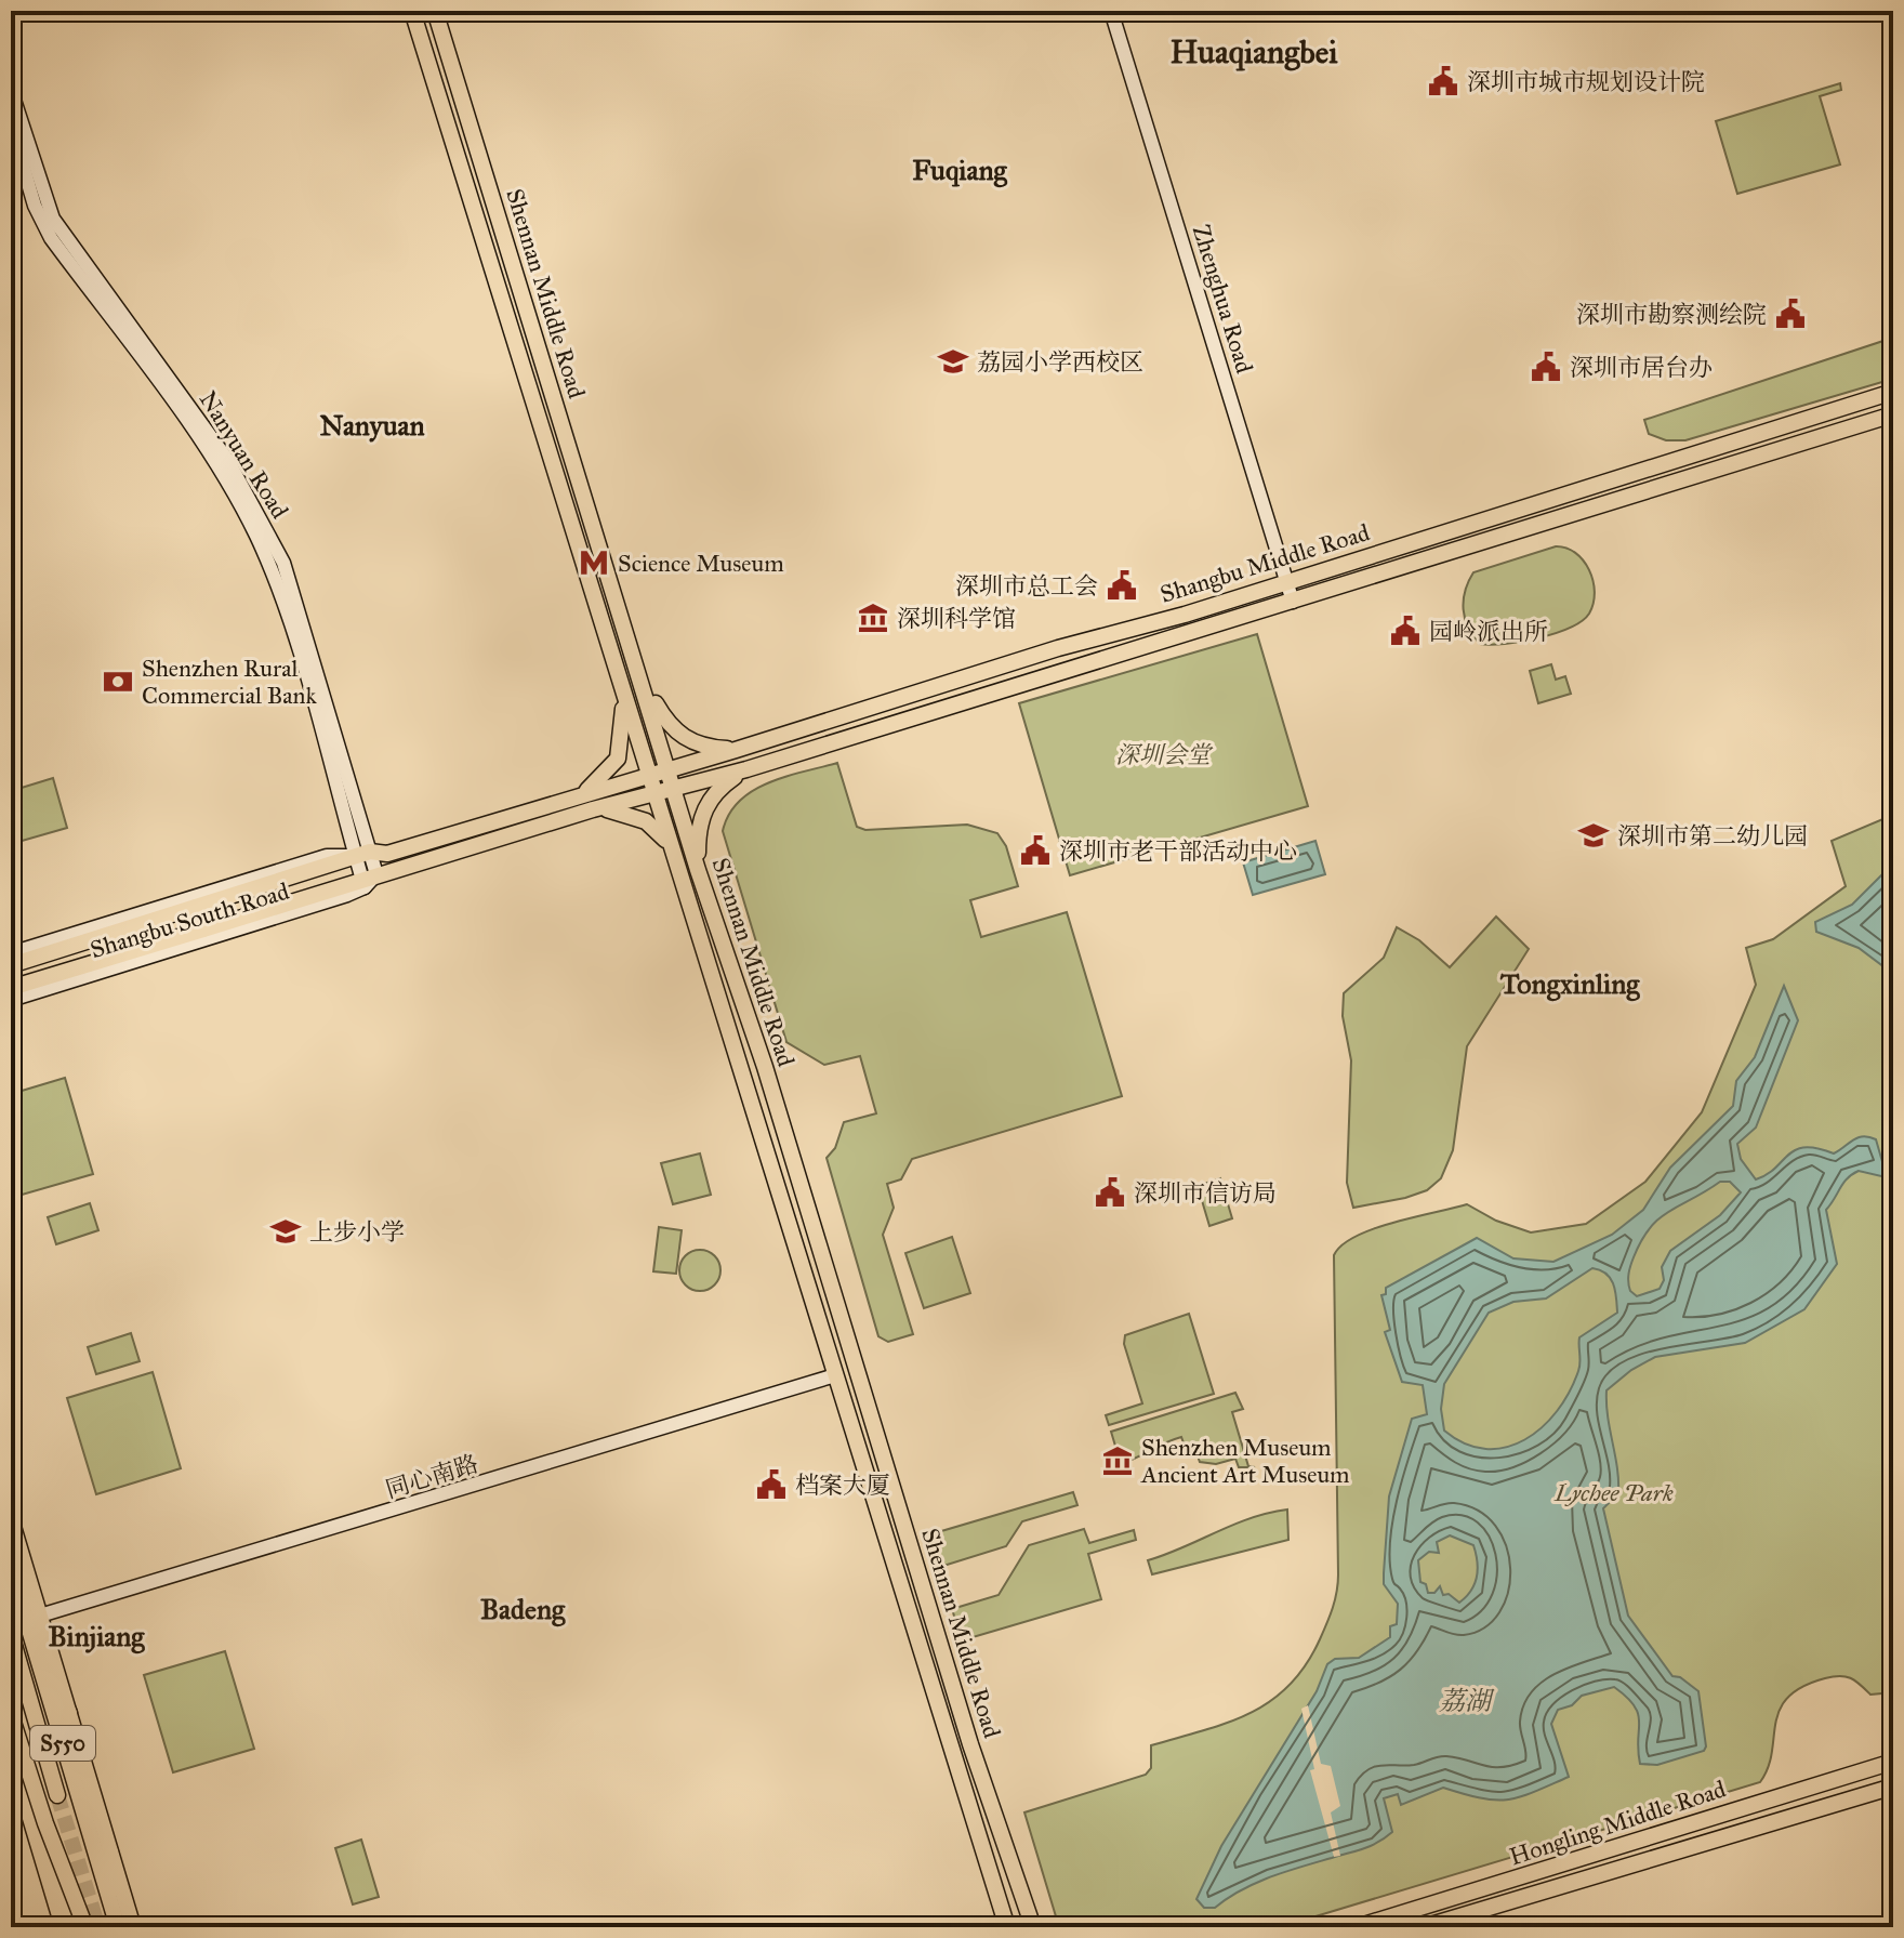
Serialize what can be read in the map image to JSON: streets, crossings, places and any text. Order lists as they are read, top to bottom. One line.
{"streets":{"main road":["Shennan Middle Road","Zhenghua Road","Nanyuan Road","Shangbu Middle Road","Shangbu South Road","同心南路","S550","Hongling Middle Road"]},"crossings":[["Shennan Middle Road","Shangbu Middle Road"],["Shennan Middle Road","Shangbu South Road"],["Shennan Middle Road","同心南路"],["Zhenghua Road","Shangbu Middle Road"],["Nanyuan Road","Shangbu South Road"],["Shangbu Middle Road","Shangbu South Road"]],"districts":["Huaqiangbei","Fuqiang","Nanyuan","Tongxinling","Badeng","Binjiang"],"water":["荔湖"],"parks":["深圳会堂","Lychee Park"],"places":{"public building":["深圳市城市规划设计院","深圳市勘察测绘院","深圳市居台办","深圳市总工会","园岭派出所","深圳市老干部活动中心","深圳市信访局","档案大厦"],"school or university":["荔园小学西校区","深圳市第二幼儿园","上步小学"],"metro station":["Science Museum"],"museum":["深圳科学馆","Shenzhen Museum Ancient Art Museum"],"bank":["Shenzhen Rural Commercial Bank"]}}
